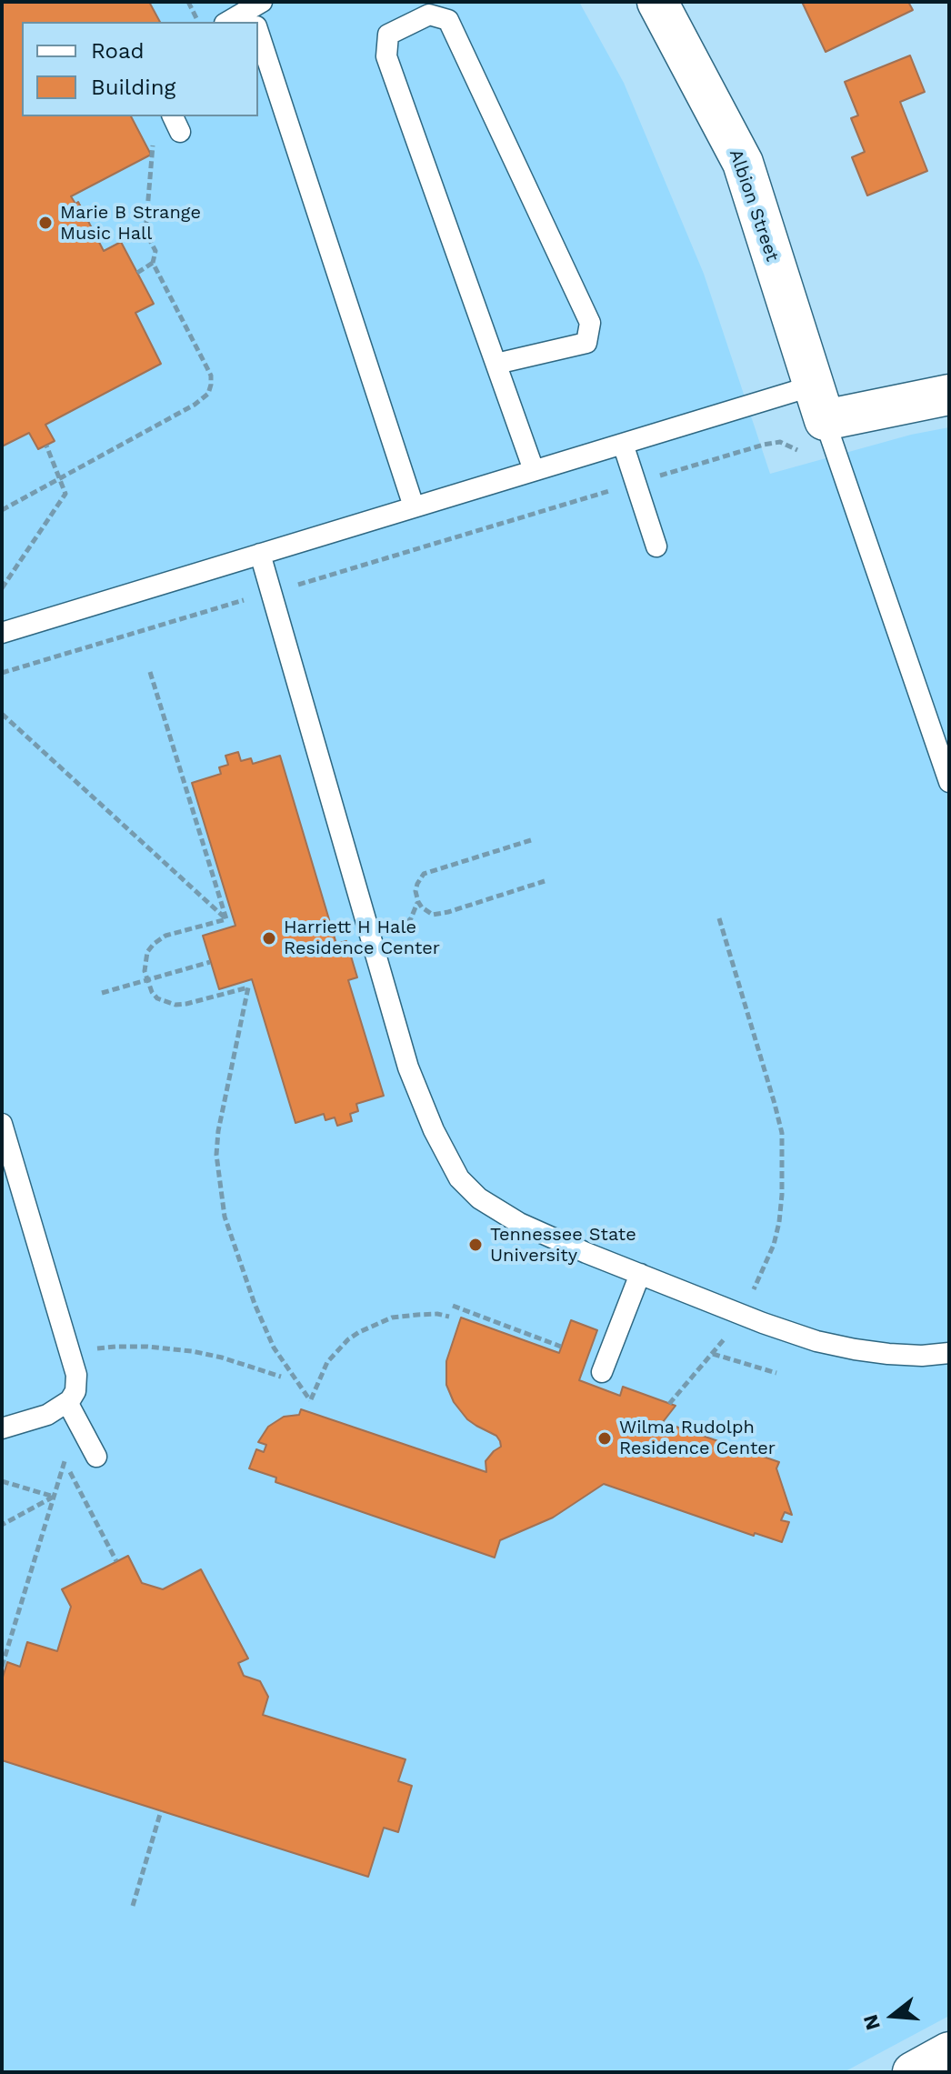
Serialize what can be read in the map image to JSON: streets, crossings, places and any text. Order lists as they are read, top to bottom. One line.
{"streets":{"street":["Albion Street"]},"places":["Marie B Strange Music Hall","Harriett H Hale Residence Center","Tennessee State University","Wilma Rudolph Residence Center"],"legend":["Road","Building"],"north":"left"}
